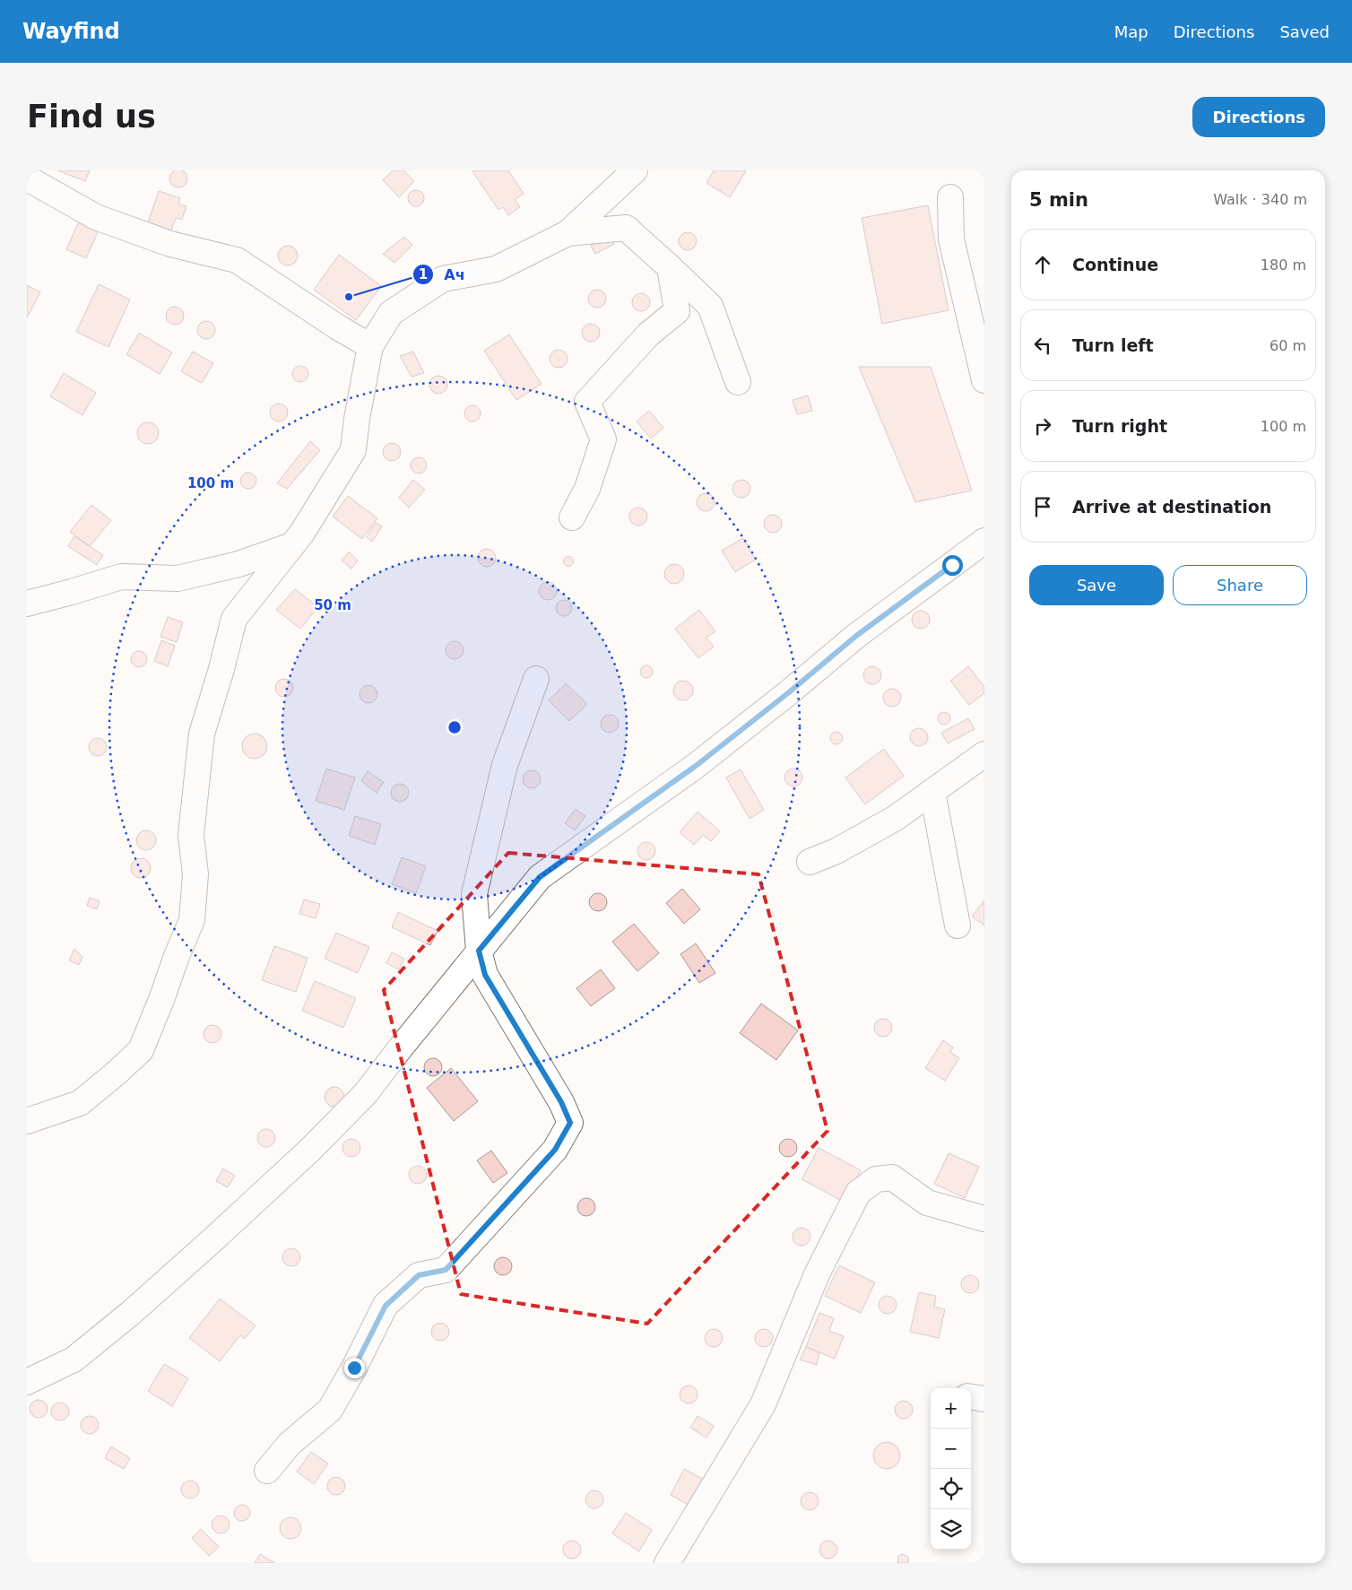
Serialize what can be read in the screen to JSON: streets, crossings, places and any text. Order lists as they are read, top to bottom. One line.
{"places":["Ач"],"page":{"header":"Wayfind","nav":["Map","Directions","Saved"],"buttons":["Directions",["Save","Share"]],"title":"Find us","heading":["5 min","Walk · 340 m"],"list":[["Continue","180 m"],["Turn left","60 m"],["Turn right","100 m"],"Arrive at destination"],"map_buttons":["+","−"]},"rings":["100 m","50 m"]}
